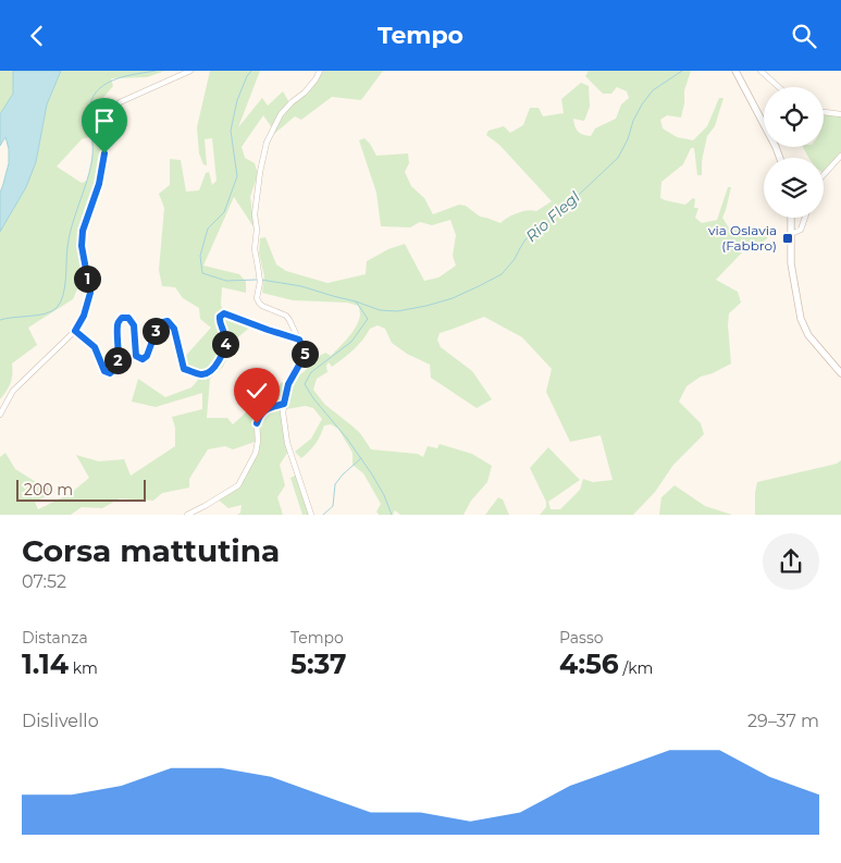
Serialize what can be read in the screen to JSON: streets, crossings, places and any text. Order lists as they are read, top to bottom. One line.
{"water":["Rio Flegl"],"places":{"transit":["via Oslavia (Fabbro)"]},"scale_bar":"200 m","page":{"header":"Tempo","pins":["1","3","4","5","2"],"scale":"200 m","heading":["Corsa mattutina","07:52"],"stats":[["Distanza","1.14 km"],["Tempo","5:37"],["Passo","4:56 /km"]],"chart":["Dislivello","29–37 m"]}}
